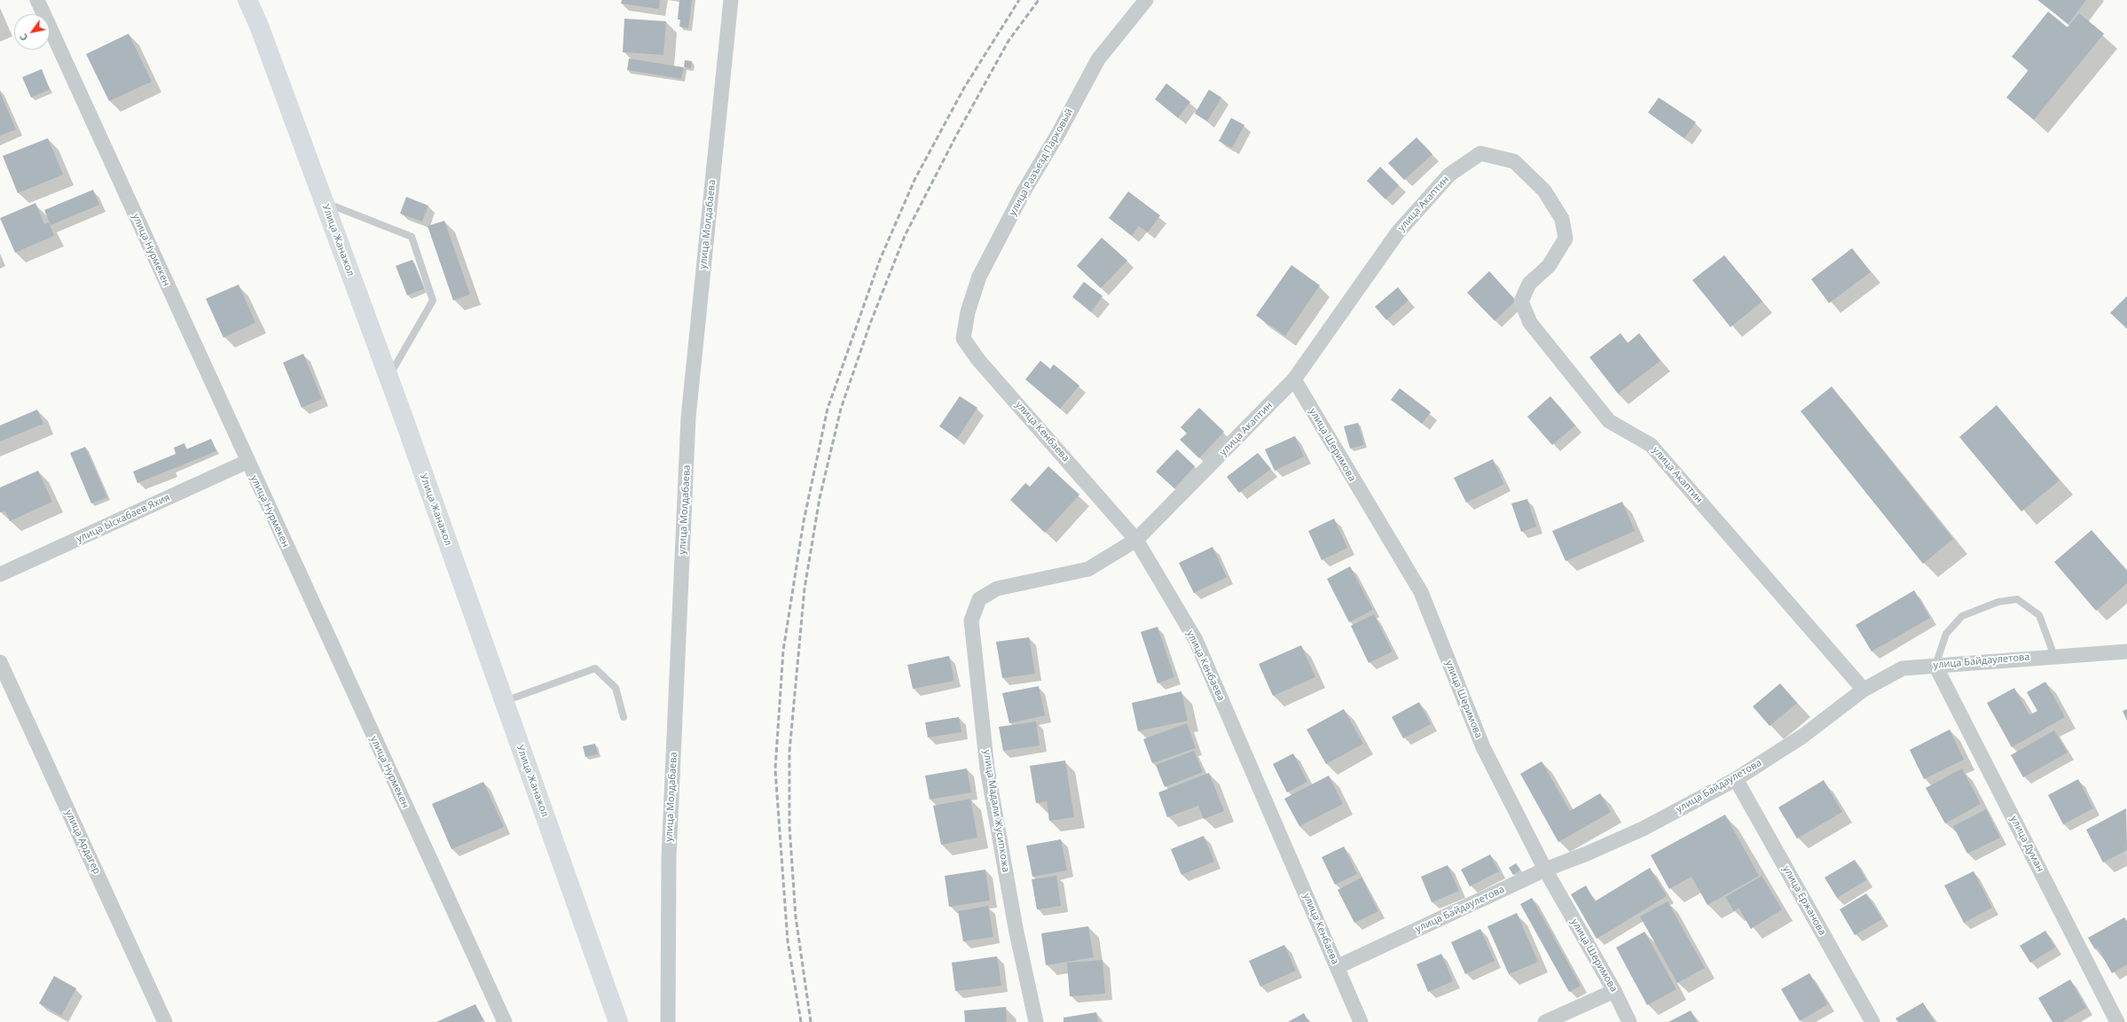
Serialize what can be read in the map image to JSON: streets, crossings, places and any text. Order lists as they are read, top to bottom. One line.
{"streets":{"main road":["Улица Жанажол"],"street":["улица Разъезд Парковый","улица Акаптин","улица Молдабаева","улица Нурмекен","улица Кенбаева","улица Шеримова","улица Ыскабаев Яхия","улица Байдаулетова","улица Мадали Жусипкожа","улица Ардагер","улица Думан","улица Ержанова"]},"crossings":[["улица Разъезд Парковый","улица Кенбаева"],["улица Акаптин","улица Кенбаева"],["улица Акаптин","улица Шеримова"],["улица Акаптин","улица Байдаулетова"],["улица Акаптин","улица Мадали Жусипкожа"],["улица Нурмекен","улица Ыскабаев Яхия"],["улица Кенбаева","улица Байдаулетова"],["улица Шеримова","улица Байдаулетова"],["улица Байдаулетова","улица Думан"],["улица Байдаулетова","улица Ержанова"]],"north":"bottom left"}
